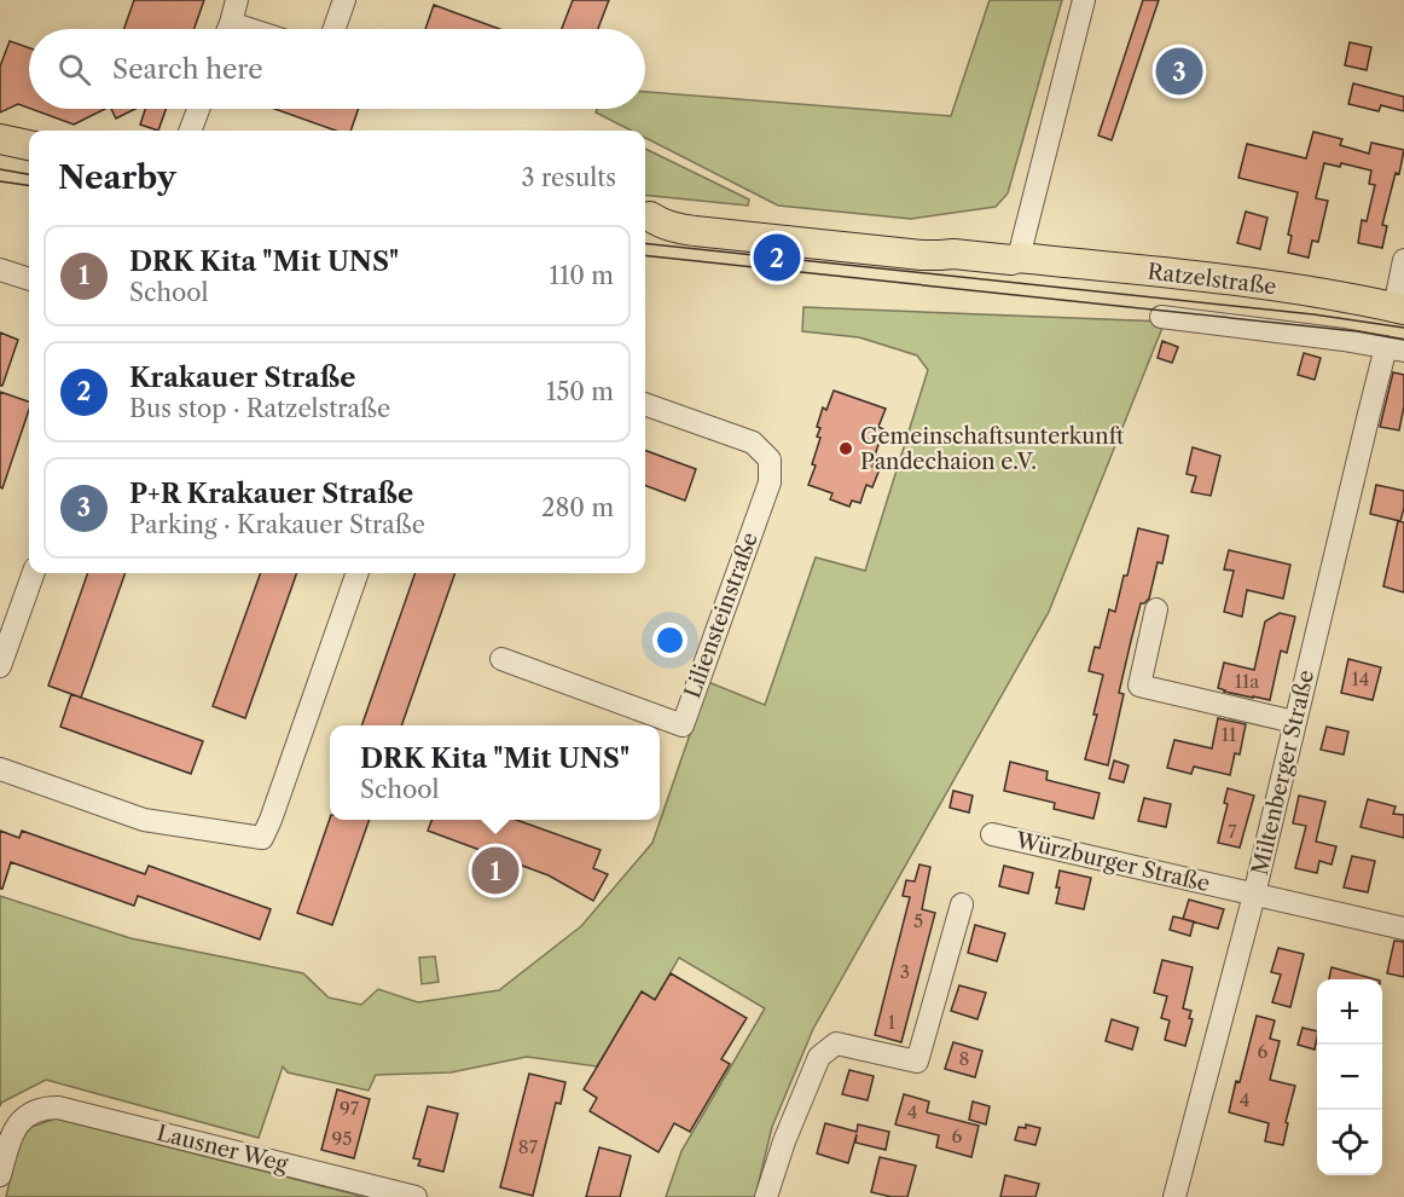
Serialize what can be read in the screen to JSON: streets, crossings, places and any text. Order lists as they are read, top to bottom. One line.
{"streets":{"main road":["Ratzelstraße"],"street":["Liliensteinstraße","Miltenberger Straße","Würzburger Straße","Lausner Weg"]},"crossings":[["Miltenberger Straße","Würzburger Straße"]],"places":["Gemeinschaftsunterkunft Pandechaion e.V."],"house_numbers":["14","11a","11","7","5","3","1","6","8","4","97","4","6","95","87"],"page":{"search":"Search here","pins":["3","2","1"],"heading":["Nearby","3 results"],"list":[{"mark":"1","name":"DRK Kita \"Mit UNS\"","note":"School","value":"110 m"},{"mark":"2","name":"Krakauer Straße","note":"Bus stop · Ratzelstraße","value":"150 m"},{"mark":"3","name":"P+R Krakauer Straße","note":"Parking · Krakauer Straße","value":"280 m"}],"popup":["DRK Kita \"Mit UNS\"","School"],"map_buttons":["+","−"]}}
